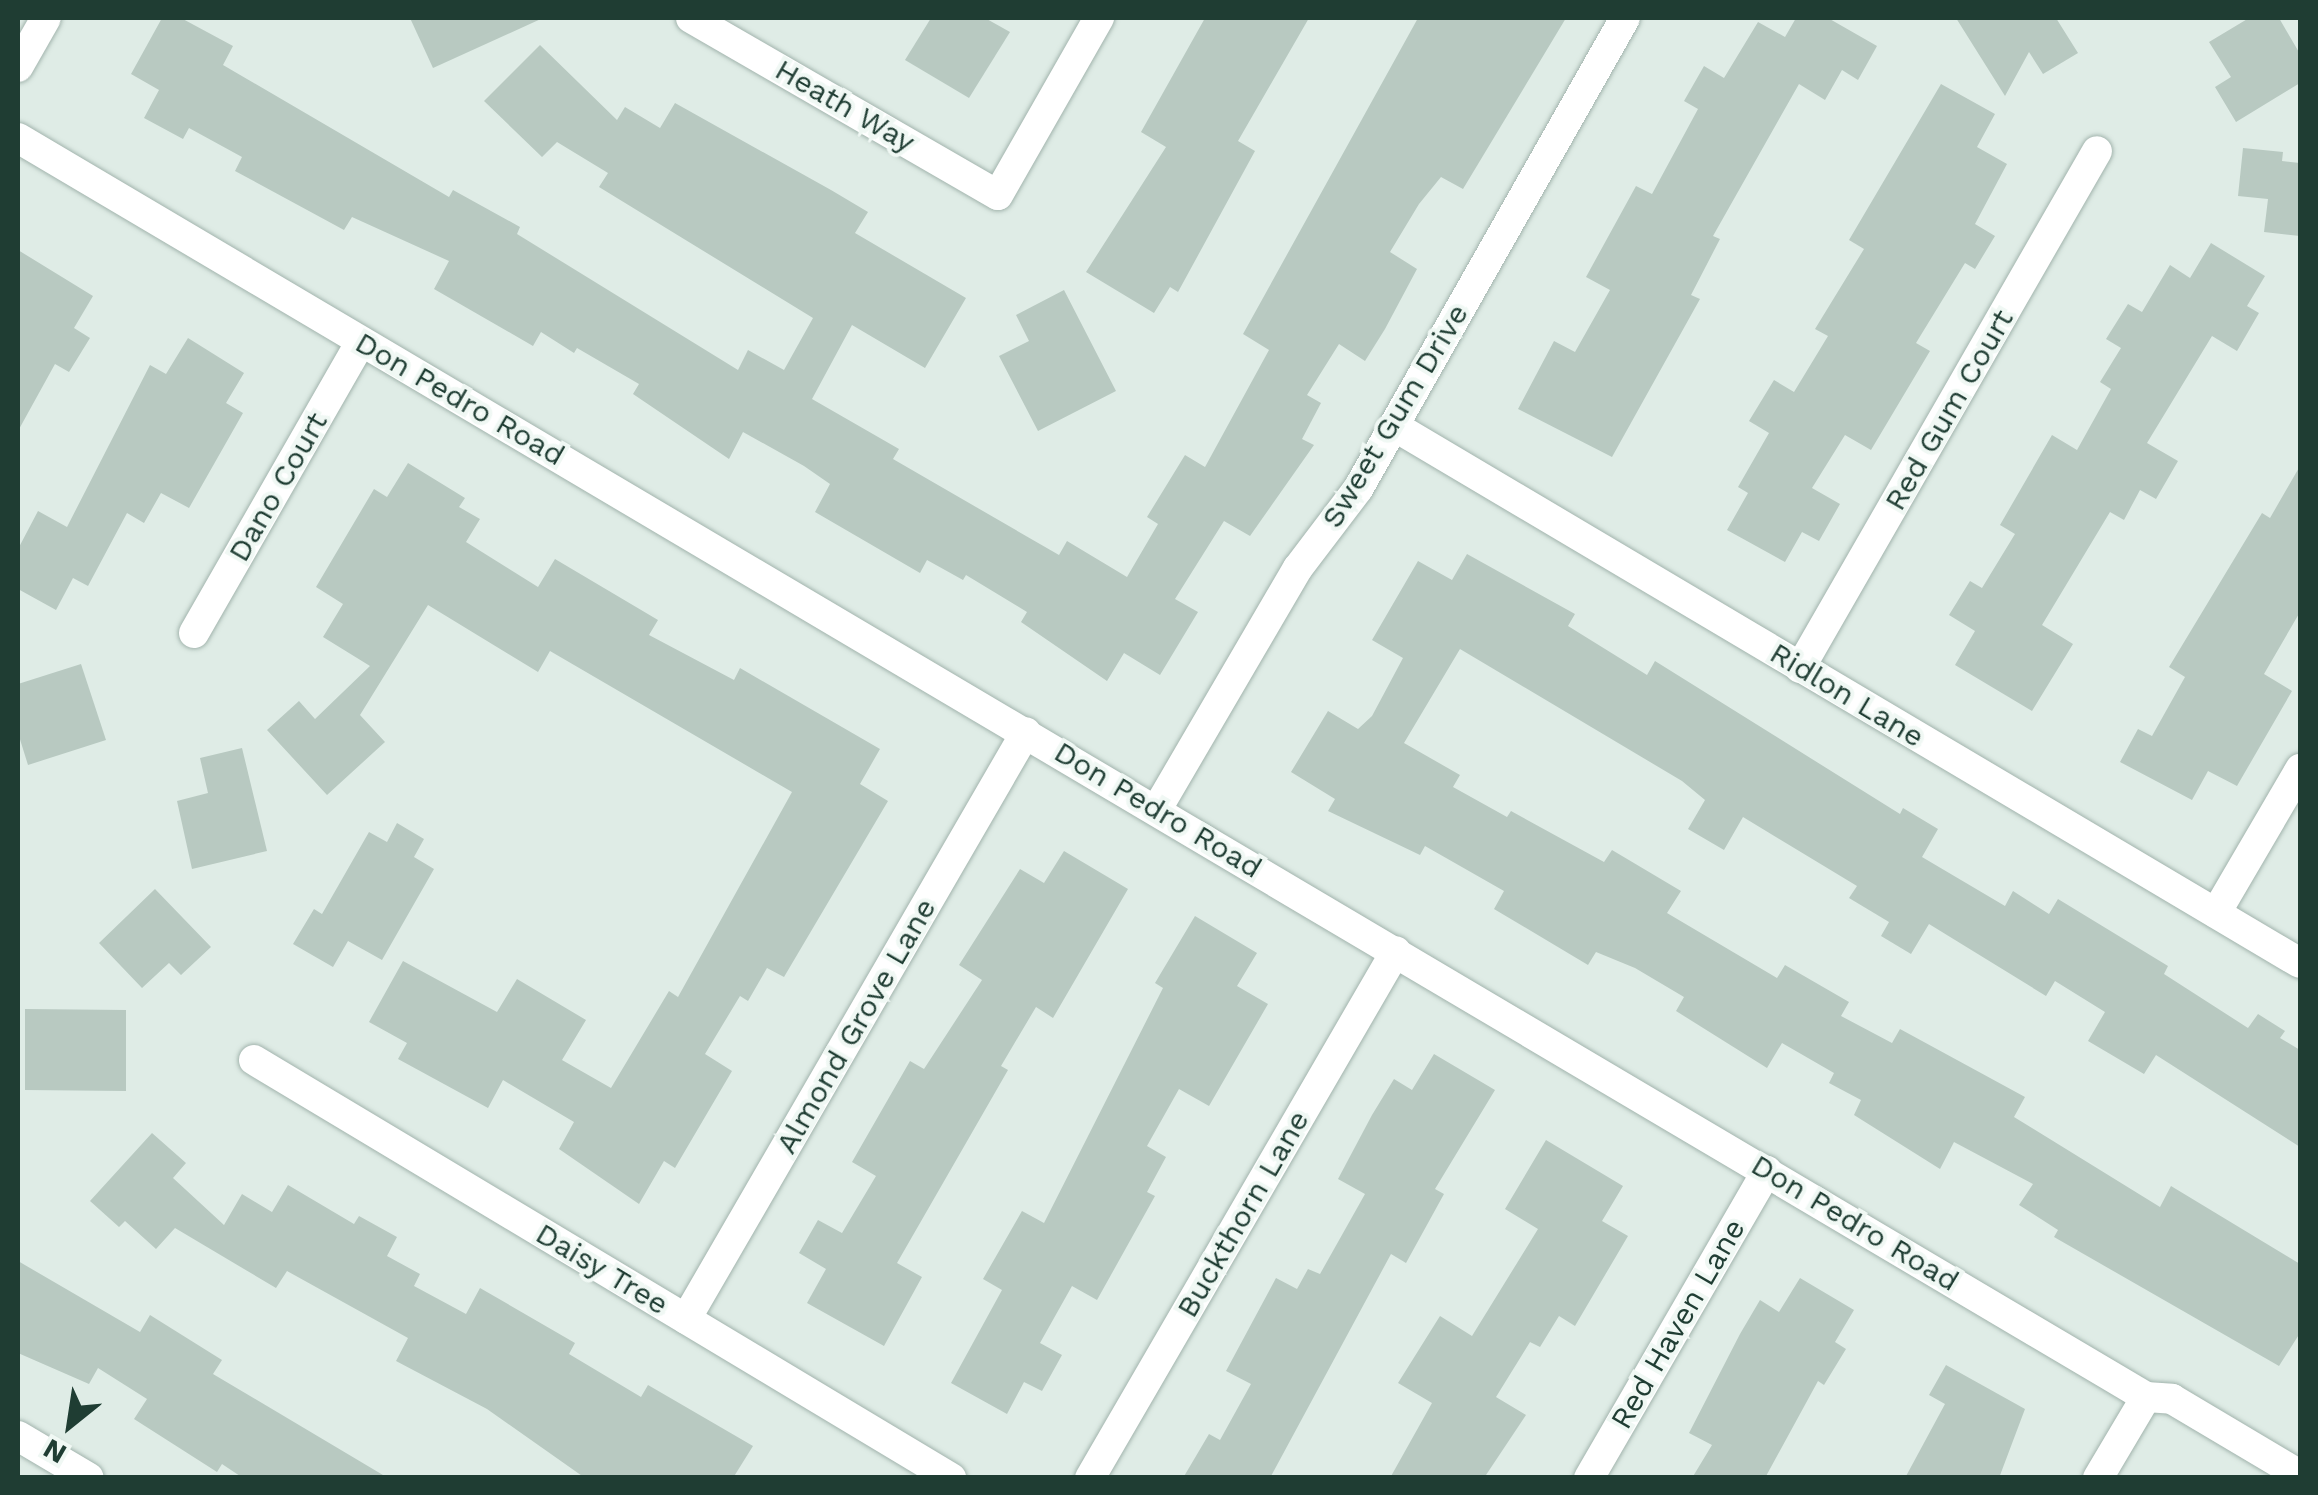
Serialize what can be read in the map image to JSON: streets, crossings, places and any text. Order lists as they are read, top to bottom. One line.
{"streets":{"street":["Heath Way","Don Pedro Road","Red Gum Court","Sweet Gum Drive","Dano Court","Ridlon Lane","Almond Grove Lane","Buckthorn Lane","Daisy Tree","Red Haven Lane"]},"crossings":[["Don Pedro Road","Sweet Gum Drive"],["Don Pedro Road","Dano Court"],["Don Pedro Road","Almond Grove Lane"],["Don Pedro Road","Buckthorn Lane"],["Don Pedro Road","Red Haven Lane"],["Red Gum Court","Ridlon Lane"],["Sweet Gum Drive","Ridlon Lane"],["Almond Grove Lane","Daisy Tree"]],"north":"bottom left"}
